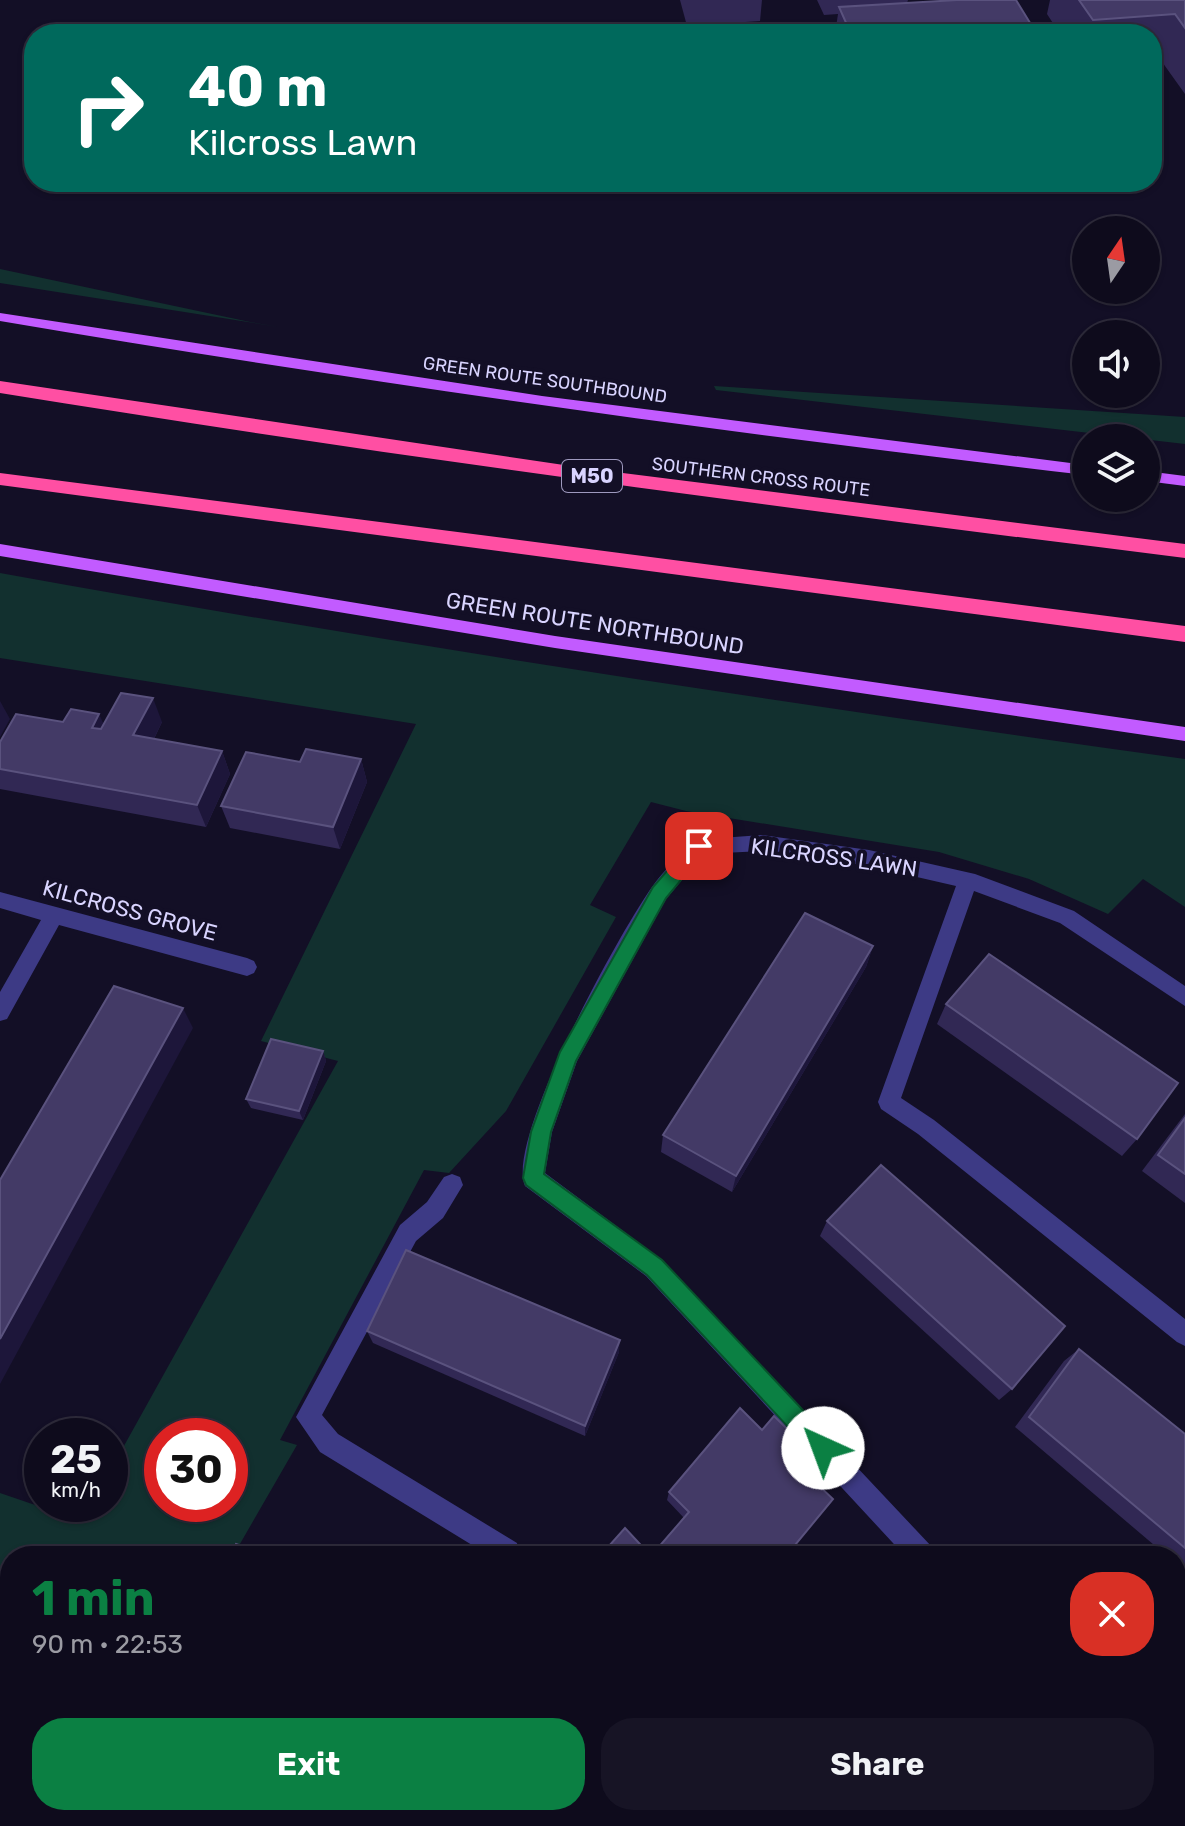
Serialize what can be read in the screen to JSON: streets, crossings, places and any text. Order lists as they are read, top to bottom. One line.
{"streets":{"highway":["M50","SOUTHERN CROSS ROUTE"],"main road":["GREEN ROUTE SOUTHBOUND","GREEN ROUTE NORTHBOUND"],"street":["KILCROSS LAWN","KILCROSS GROVE"]},"north":"top","page":{"turn":["40 m","Kilcross Lawn"],"speed":"25 km/h","limit":"30","heading":["1 min","90 m · 22:53"],"buttons":["Exit","Share"]}}
